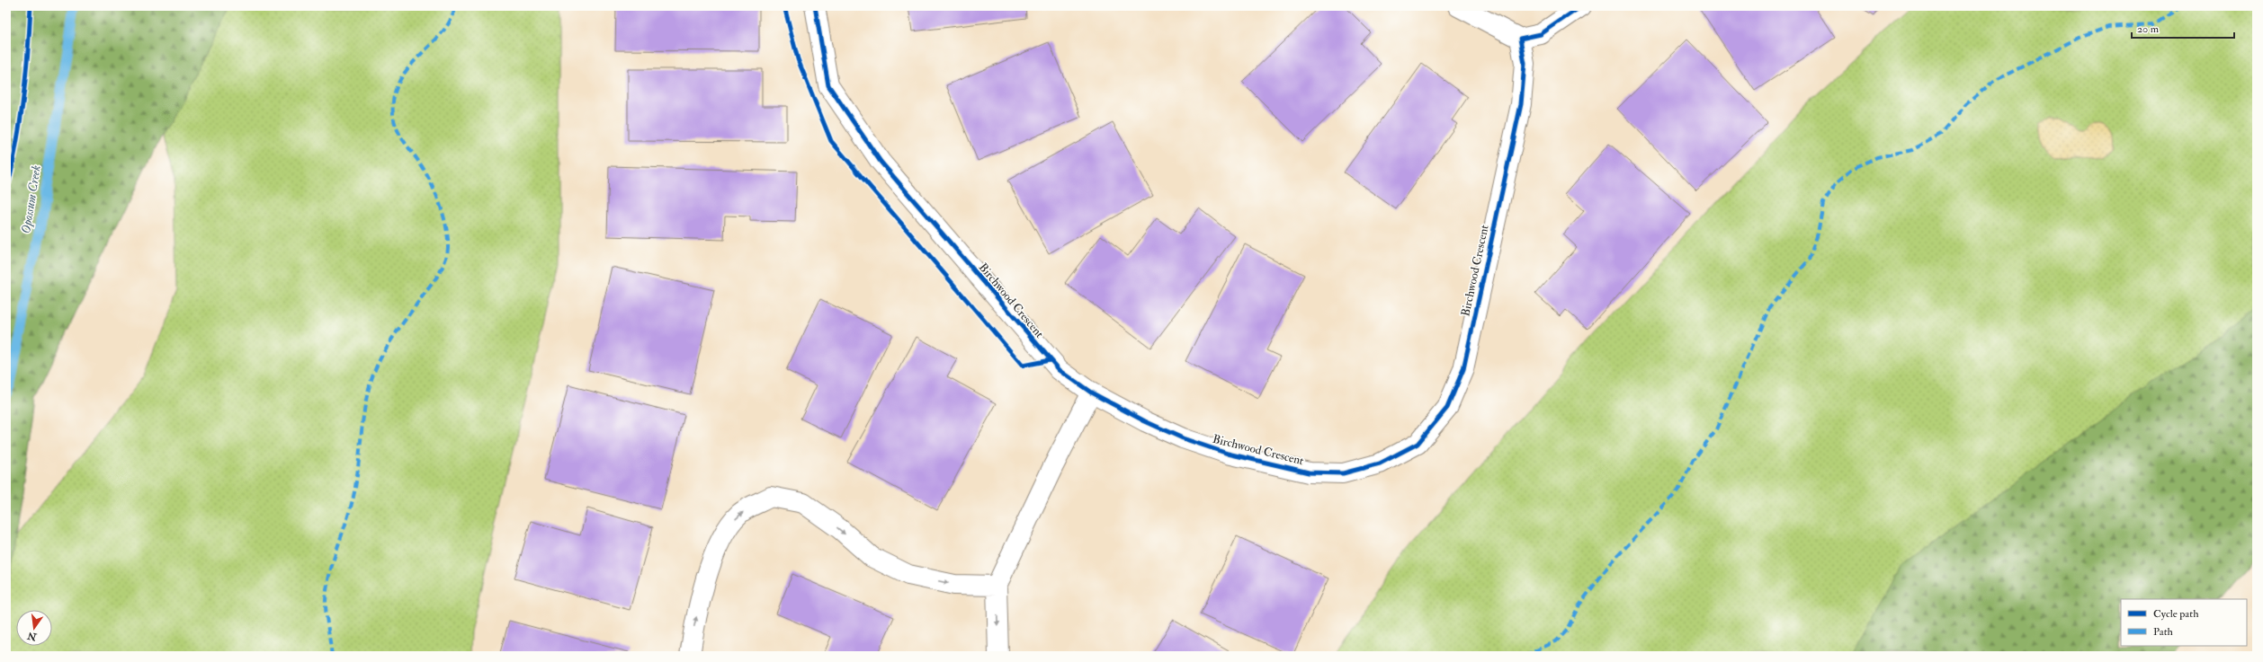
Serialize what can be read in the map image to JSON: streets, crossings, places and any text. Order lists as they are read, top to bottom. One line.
{"streets":{"street":["Birchwood Crescent"]},"water":["Opossum Creek"],"legend":["Cycle path","Path"],"scale_bar":"20 m","north":"bottom"}
